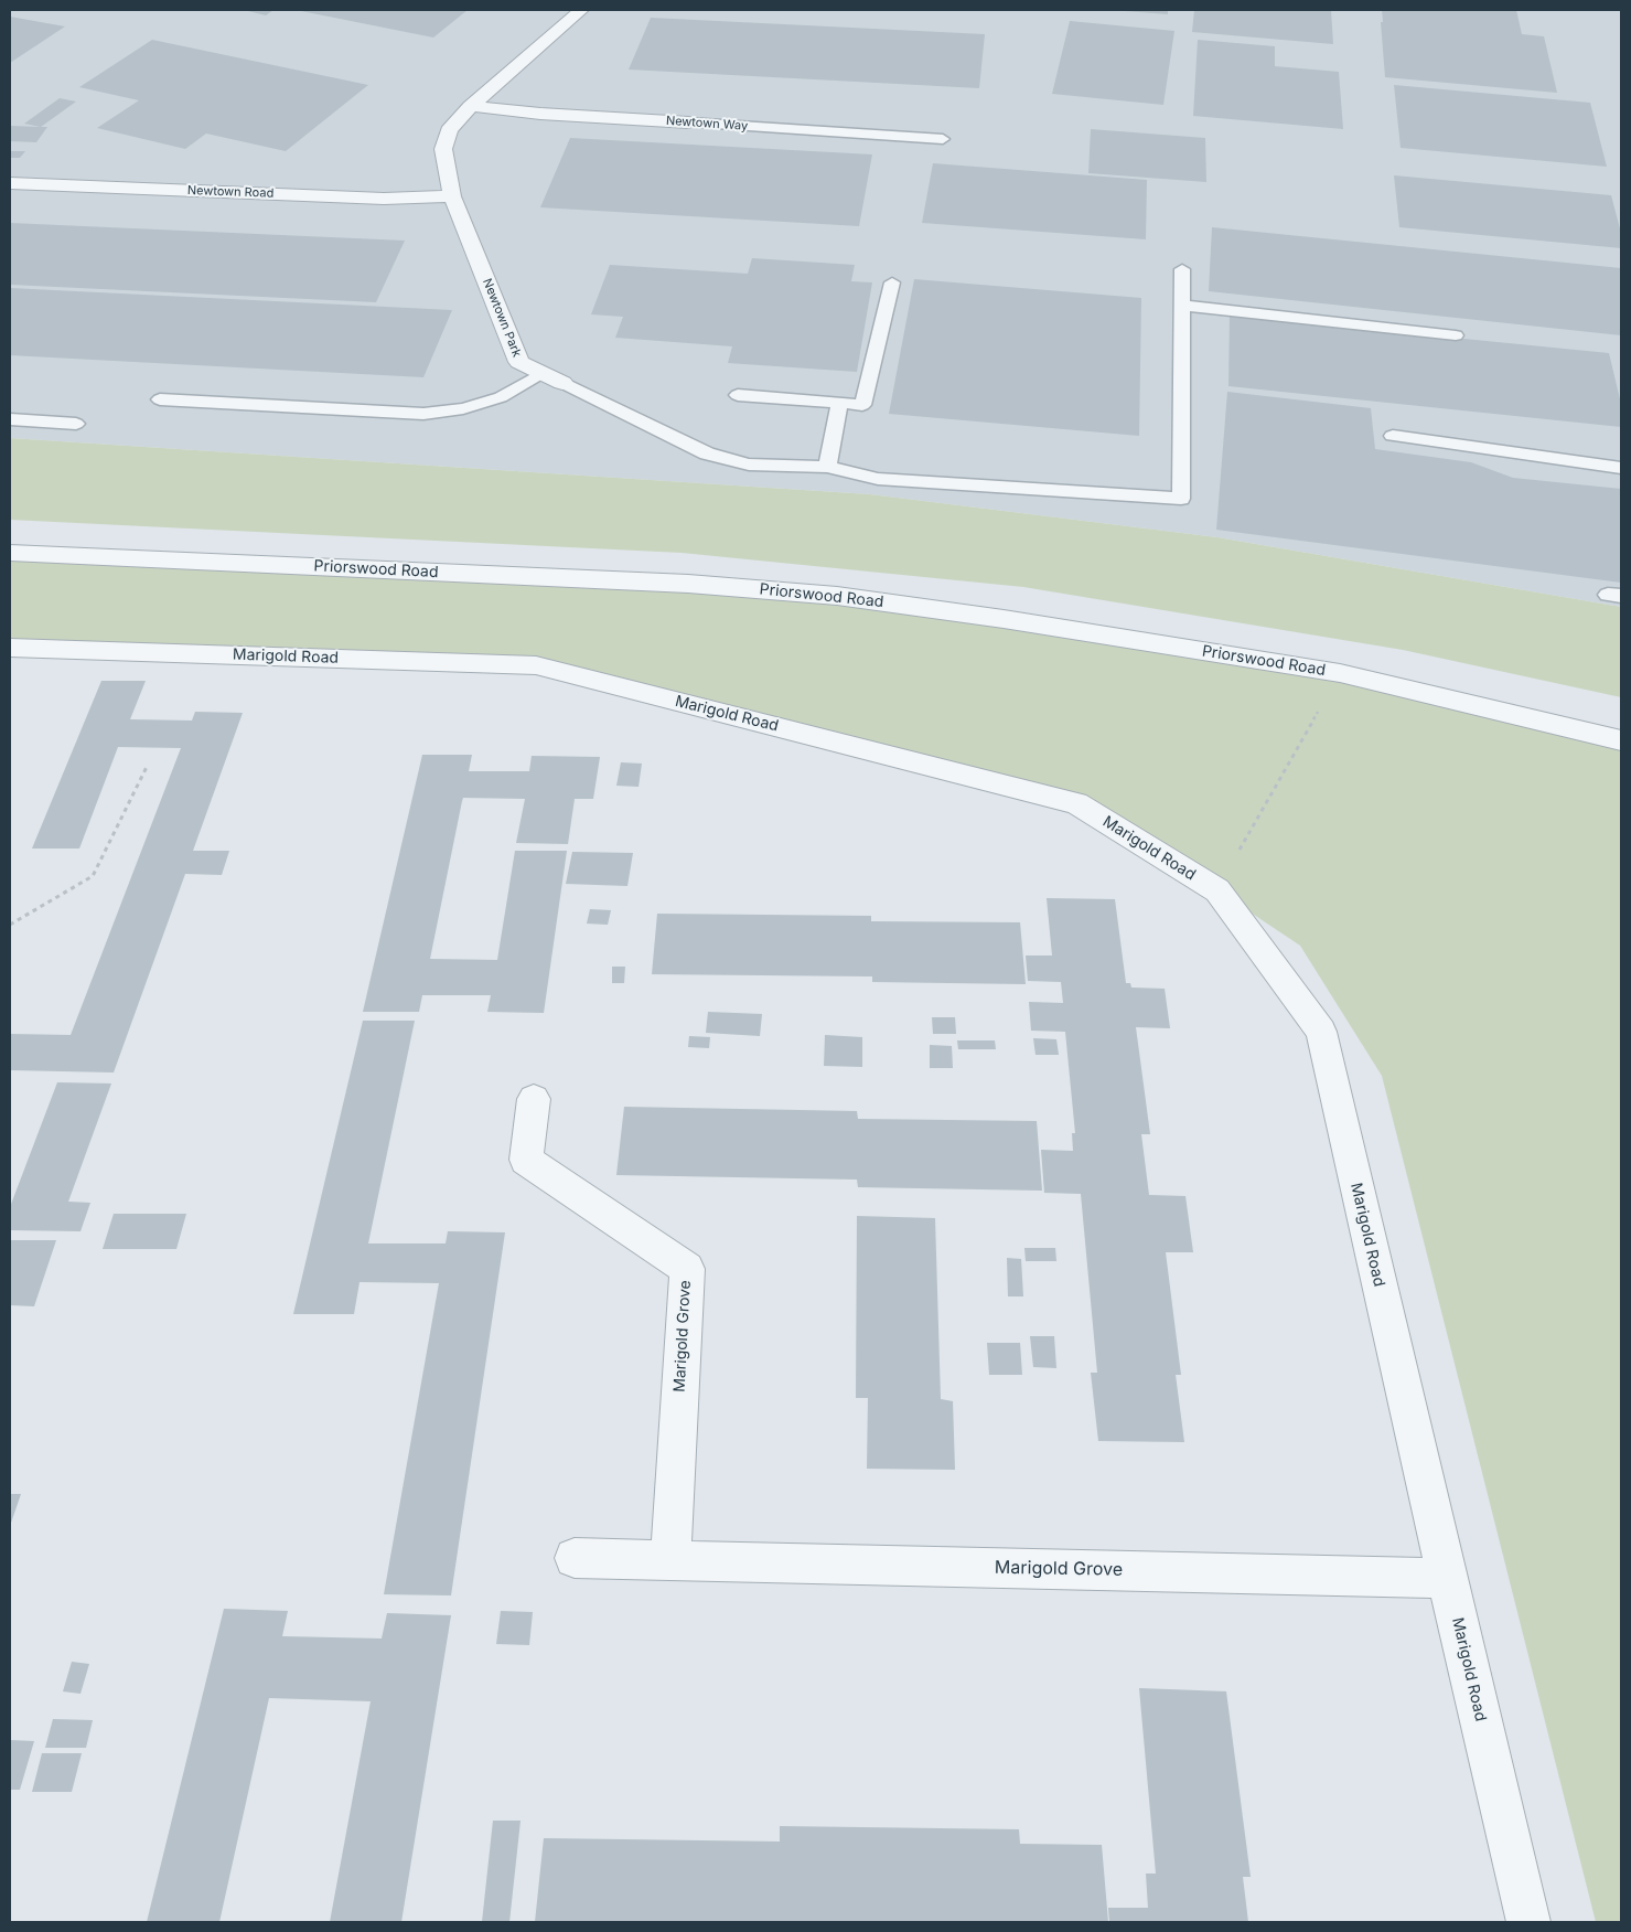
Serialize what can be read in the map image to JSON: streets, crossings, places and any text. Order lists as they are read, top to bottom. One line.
{"streets":{"street":["Newtown Way","Newtown Road","Newtown Park","Priorswood Road","Marigold Road","Marigold Grove"]},"crossings":[["Newtown Way","Newtown Park"],["Newtown Road","Newtown Park"],["Marigold Road","Marigold Grove"]]}
